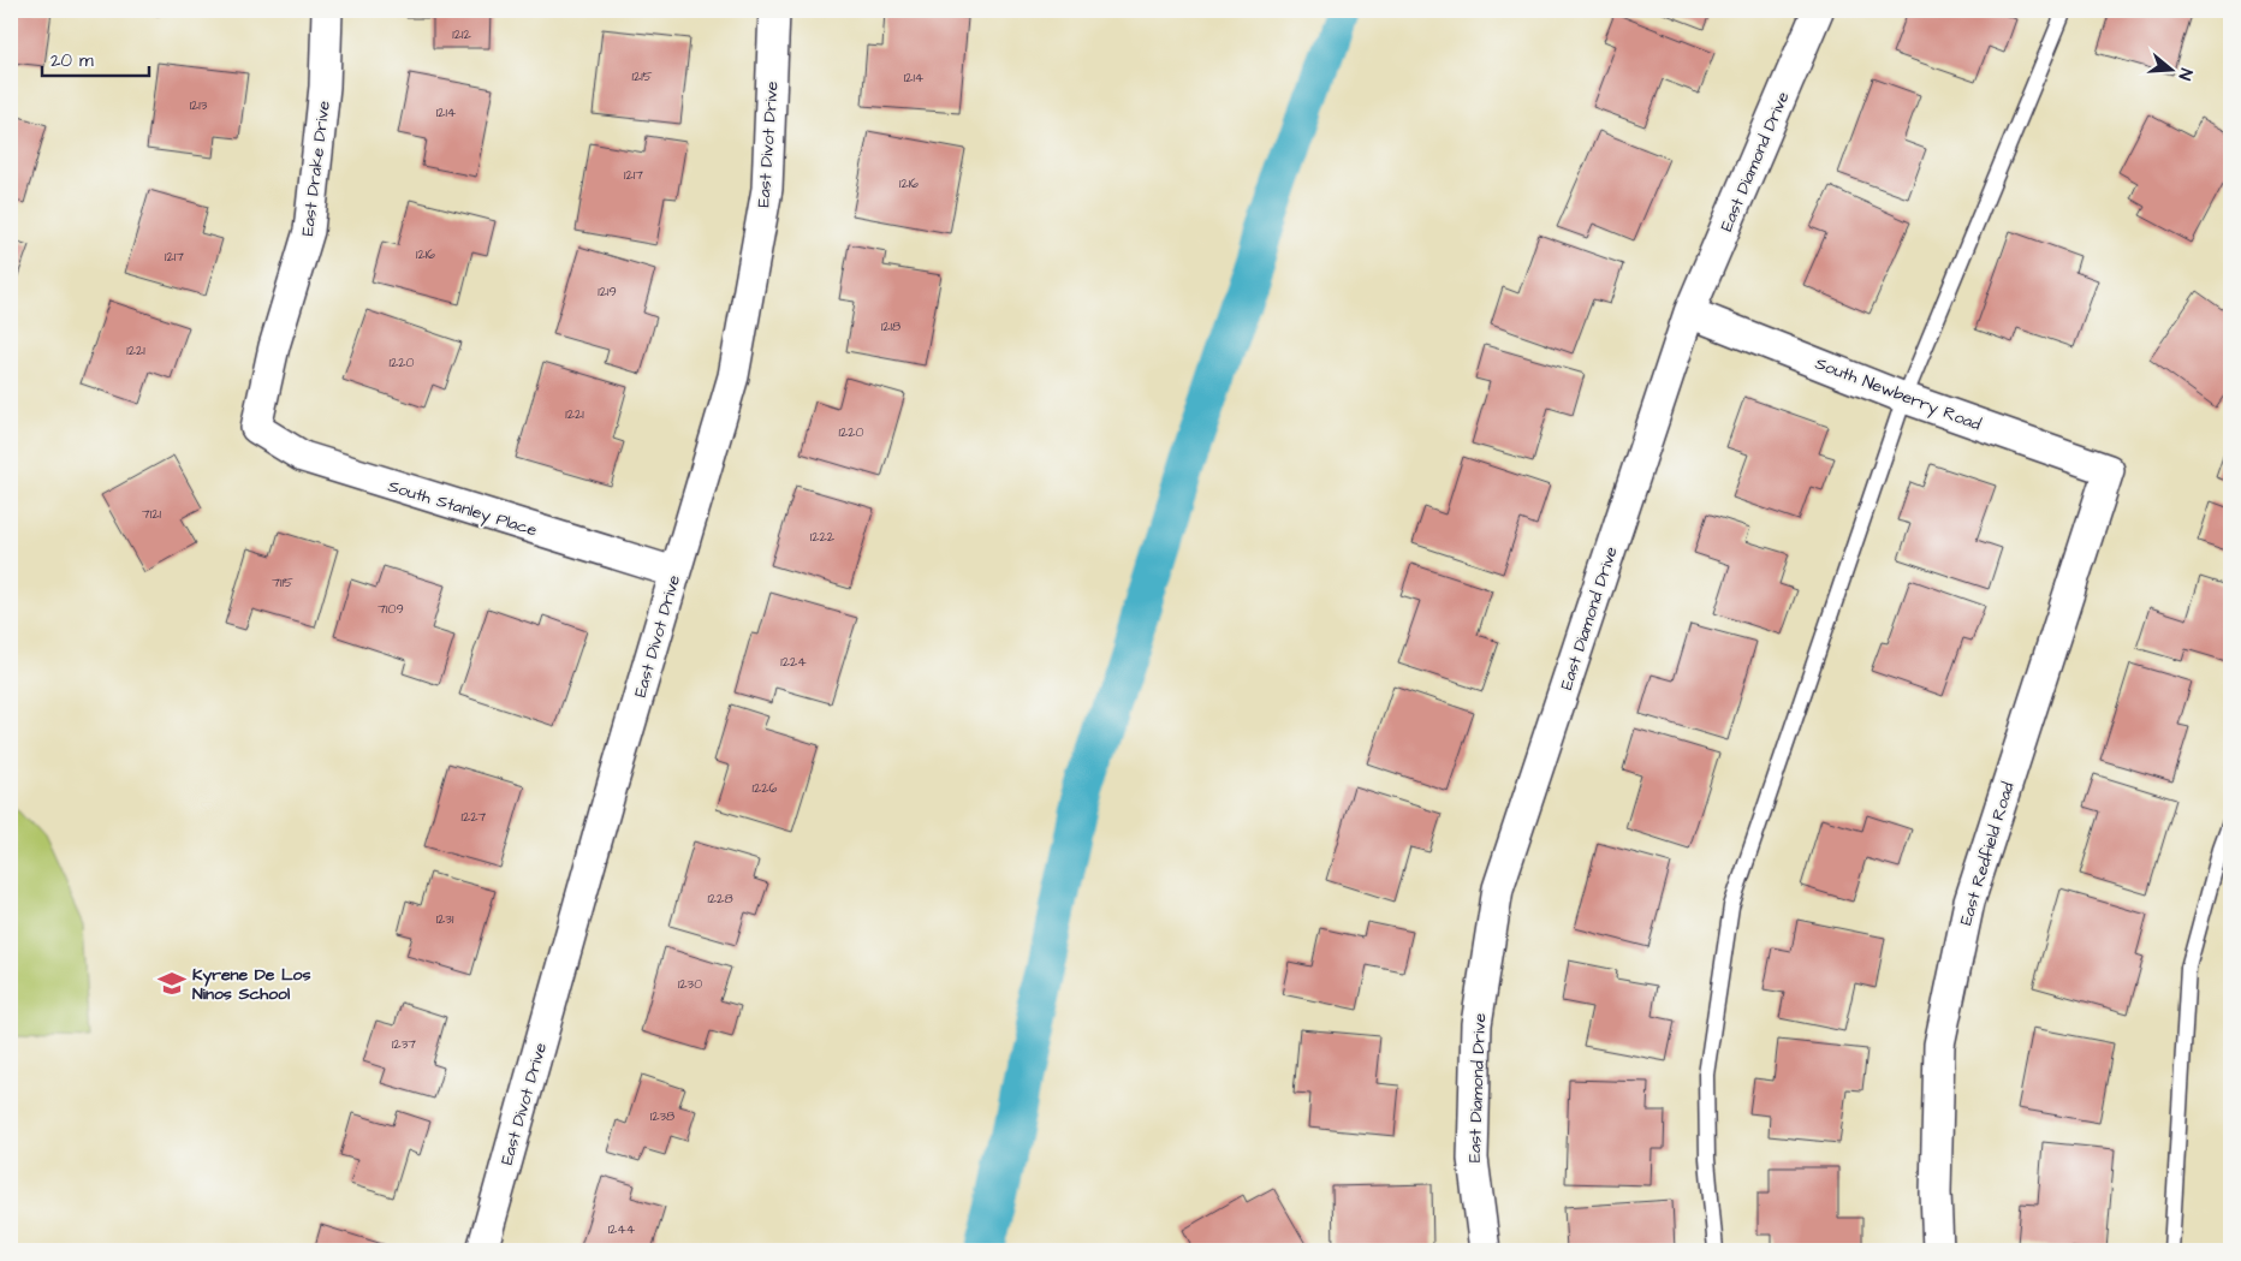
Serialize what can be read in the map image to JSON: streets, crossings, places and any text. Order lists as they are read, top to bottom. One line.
{"streets":{"street":["East Divot Drive","East Diamond Drive","East Drake Drive","South Newberry Road","South Stanley Place","East Redfield Road"]},"crossings":[["East Divot Drive","South Stanley Place"],["East Diamond Drive","South Newberry Road"],["East Drake Drive","South Stanley Place"],["South Newberry Road","East Redfield Road"]],"places":{"school or university":["Kyrene De Los Ninos School"]},"house_numbers":["1212","1215","1214","1213","1214","1217","1216","1216","1217","1219","1218","1221","1220","1221","1220","7121","1222","7115","7109","1224","1226","1227","1228","1231","1230","1237","1238","1244"],"scale_bar":"20 m","north":"right"}
